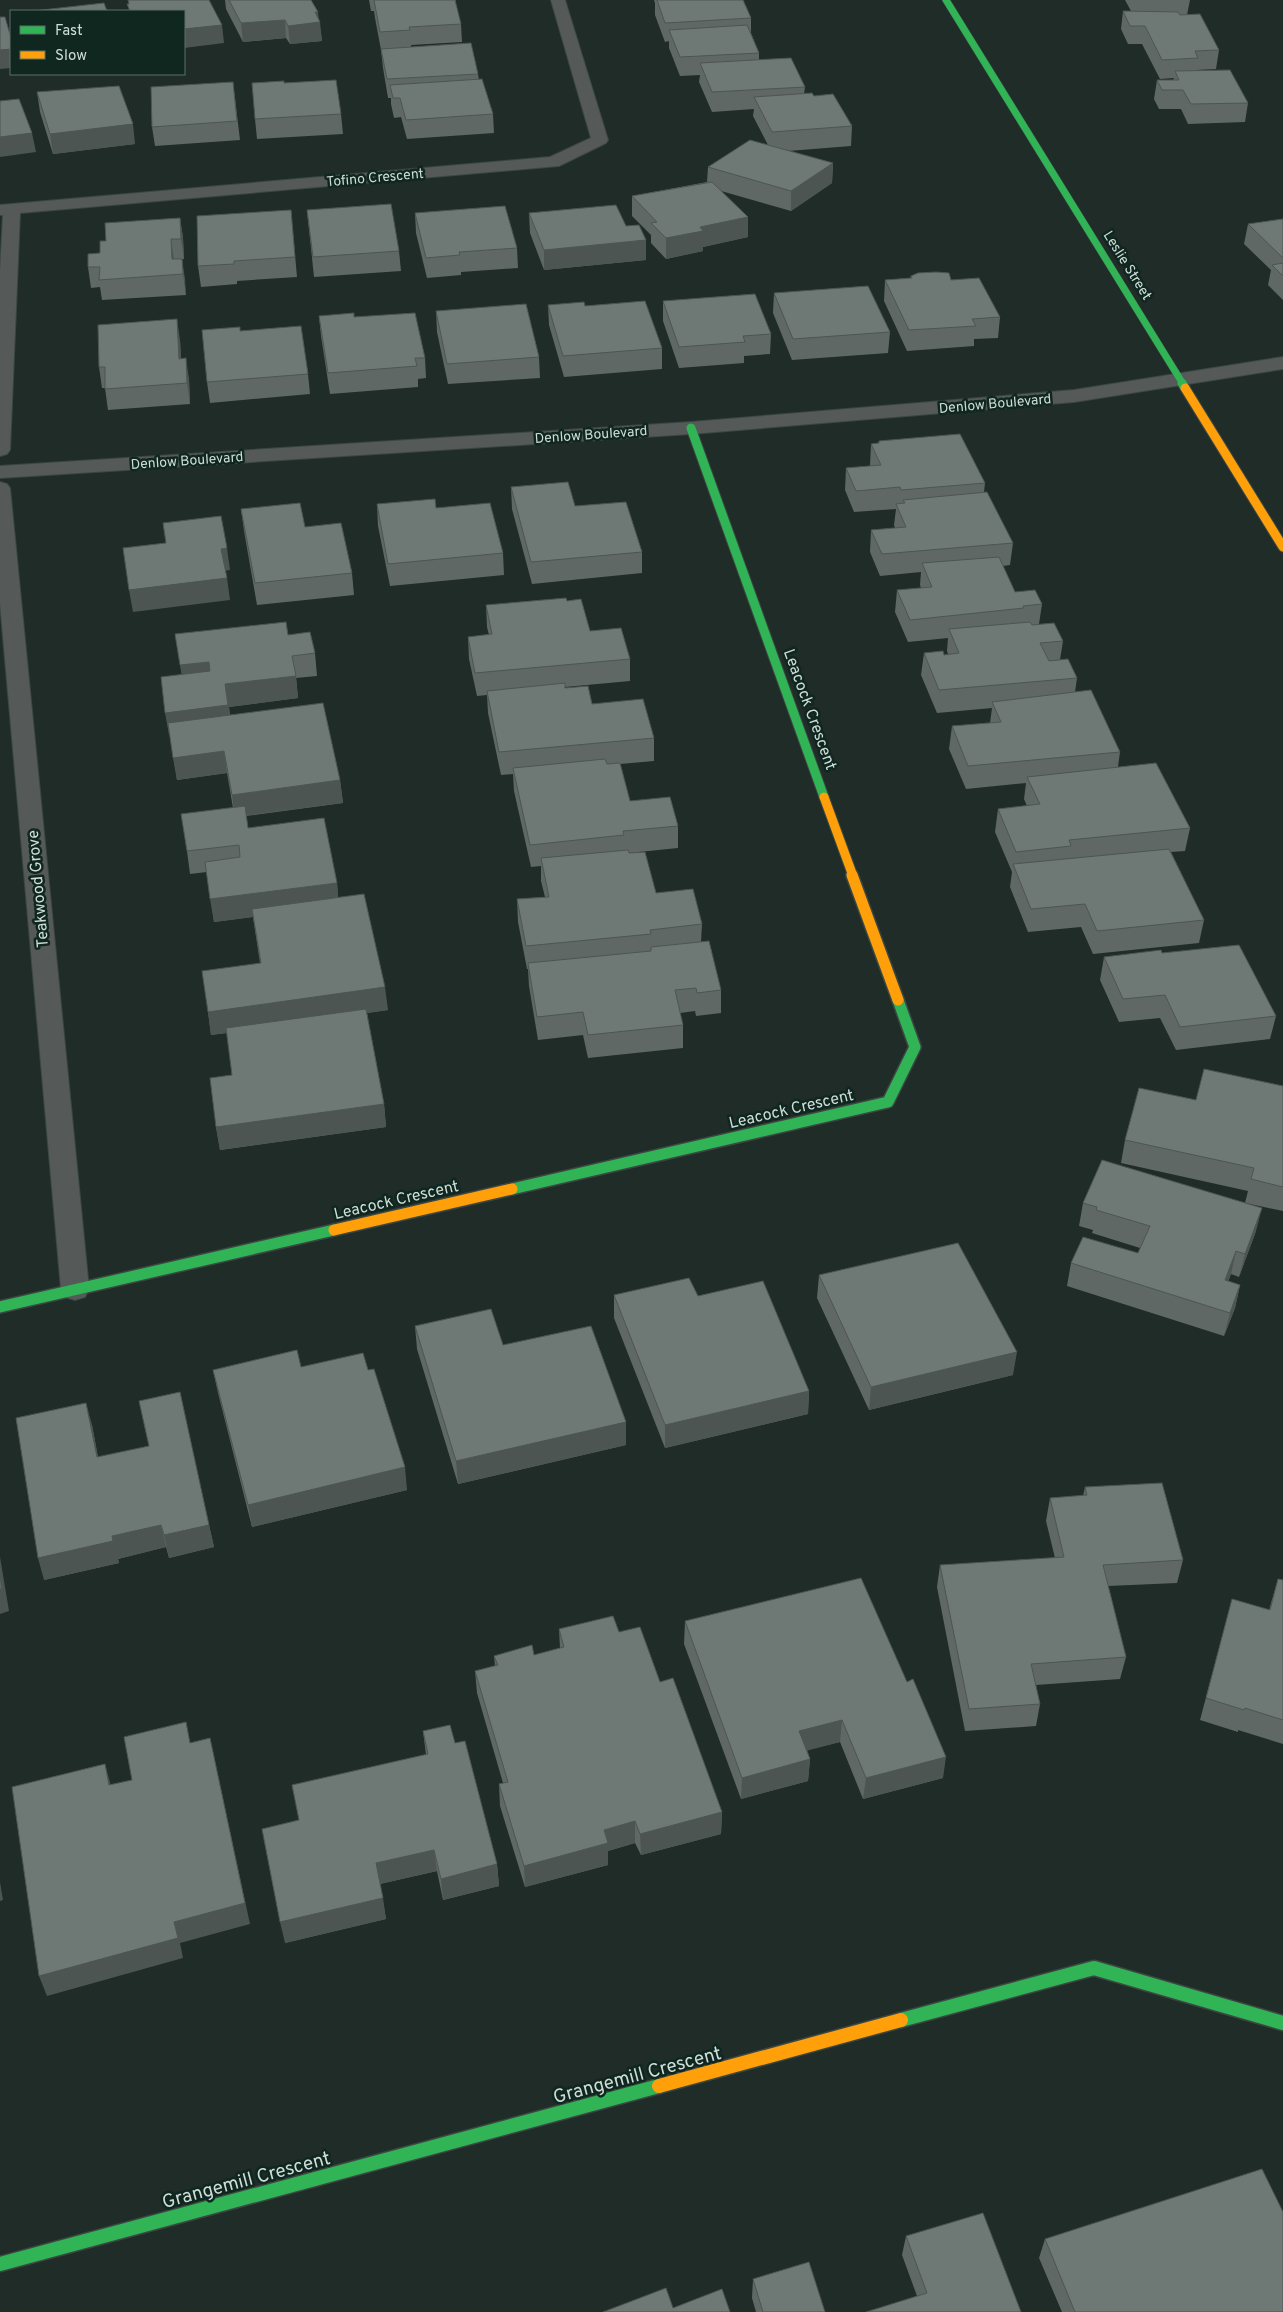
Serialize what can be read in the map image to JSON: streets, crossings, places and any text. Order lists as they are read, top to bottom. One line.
{"streets":{"street":["Tofino Crescent","Leslie Street","Denlow Boulevard","Leacock Crescent","Teakwood Grove","Grangemill Crescent"]},"crossings":[["Leslie Street","Denlow Boulevard"],["Denlow Boulevard","Leacock Crescent"],["Leacock Crescent","Teakwood Grove"]],"legend":["Fast","Slow"]}
